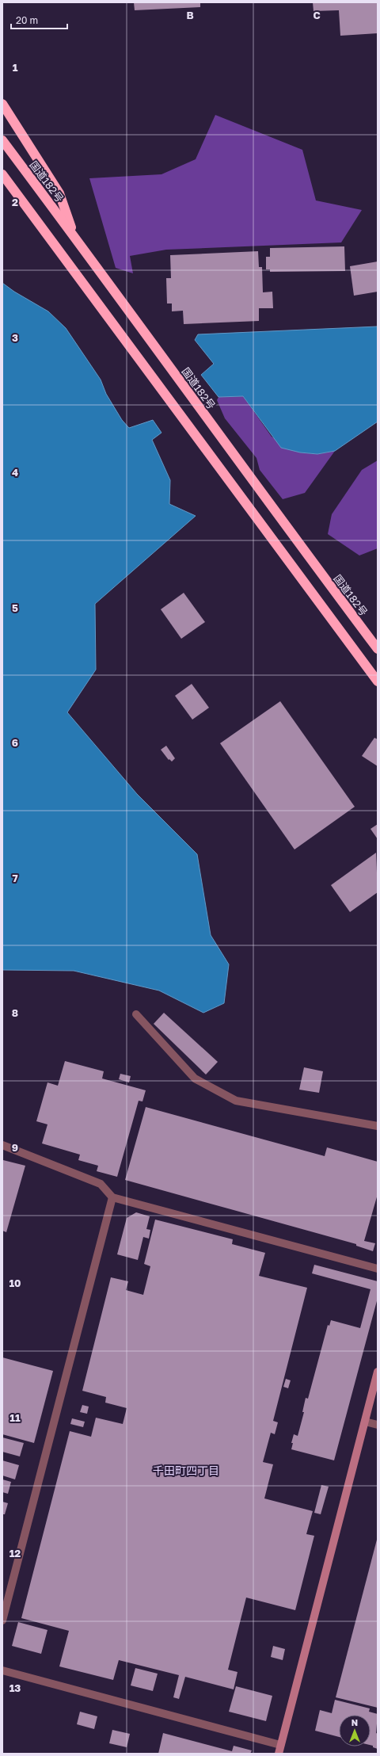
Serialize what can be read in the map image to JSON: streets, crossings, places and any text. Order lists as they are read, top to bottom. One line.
{"streets":{"highway":["国道182号"]},"districts":["千田町四丁目"],"scale_bar":"20 m","north":"top","grid":{"columns":["B","C"],"rows":["1","2","3","4","5","6","7","8","9","10","11","12","13"]}}
